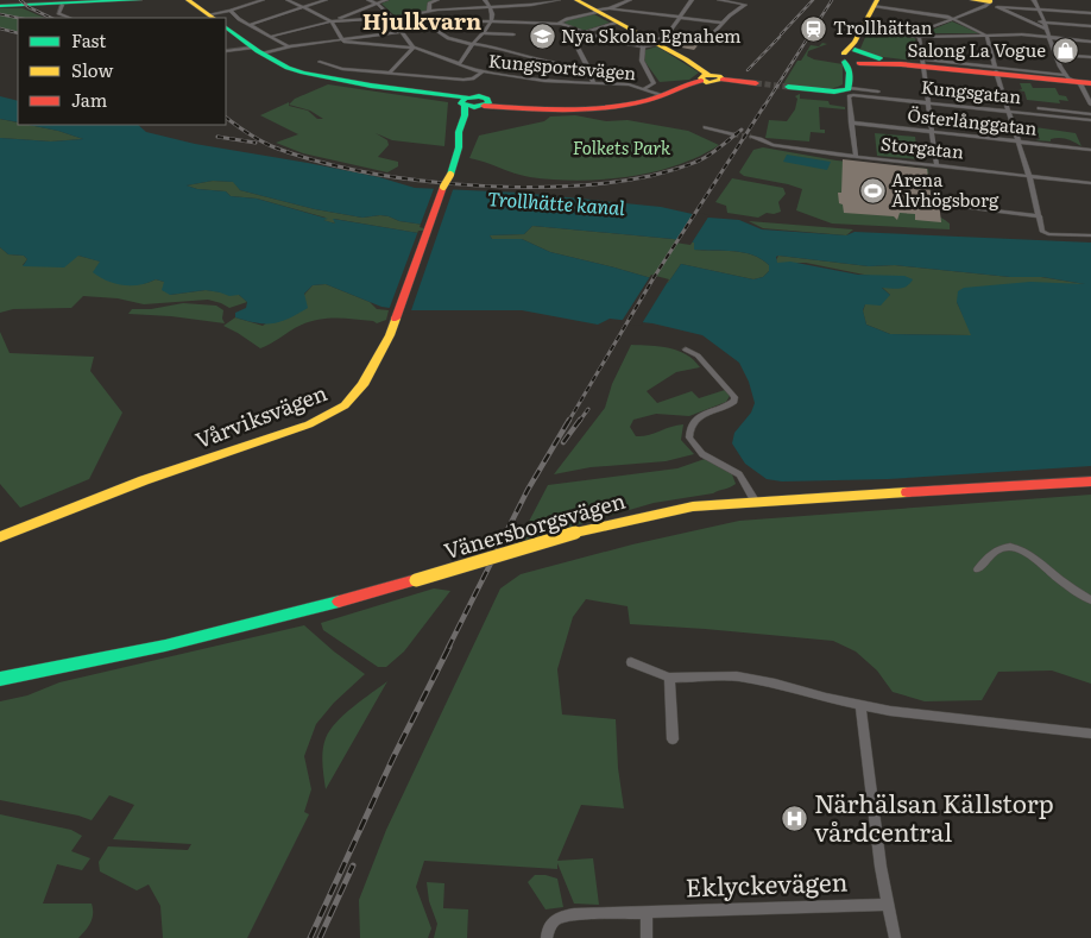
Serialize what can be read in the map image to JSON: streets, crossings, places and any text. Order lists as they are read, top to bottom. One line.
{"streets":{"street":["Kungsportsvägen","Kungsgatan","Österlånggatan","Storgatan","Vårviksvägen","Vänersborgsvägen","Eklyckevägen"]},"districts":["Hjulkvarn"],"water":["Trollhätte kanal"],"parks":["Folkets Park"],"places":{"station":["Trollhättan"],"school or university":["Nya Skolan Egnahem"],"shop":["Salong La Vogue"],"sports":["Arena Älvhögsborg"],"hospital":["Närhälsan Källstorp vårdcentral"]},"legend":["Fast","Slow","Jam"]}
